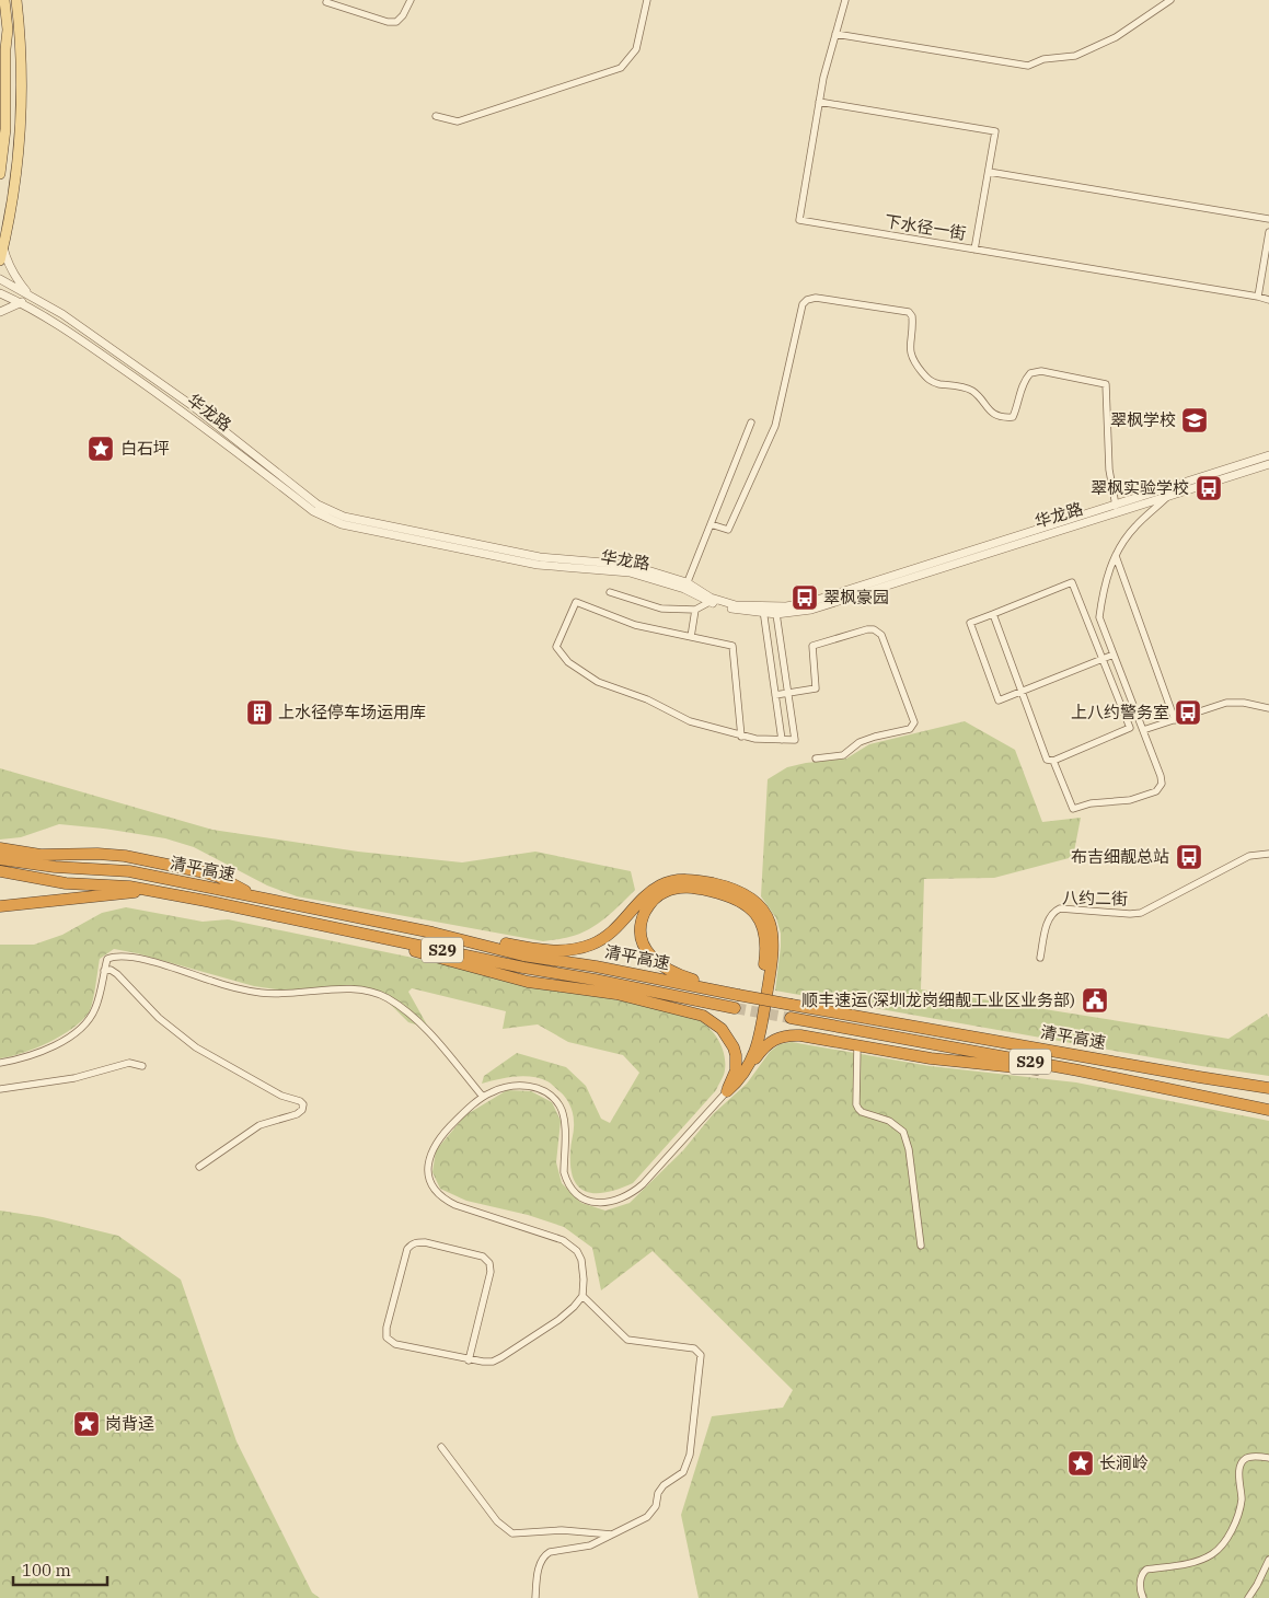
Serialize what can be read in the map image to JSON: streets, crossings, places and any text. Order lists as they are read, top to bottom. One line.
{"streets":{"highway":["清平高速","S29"],"street":["下水径一街","华龙路","八约二街"]},"places":{"school or university":["翠枫学校"],"place":["白石坪","岗背迳","长涧岭"],"bus stop":["翠枫实验学校","翠枫豪园","上八约警务室","布吉细靓总站"],"building":["上水径停车场运用库"],"public building":["顺丰速运(深圳龙岗细靓工业区业务部)"]},"scale_bar":"100 m"}
